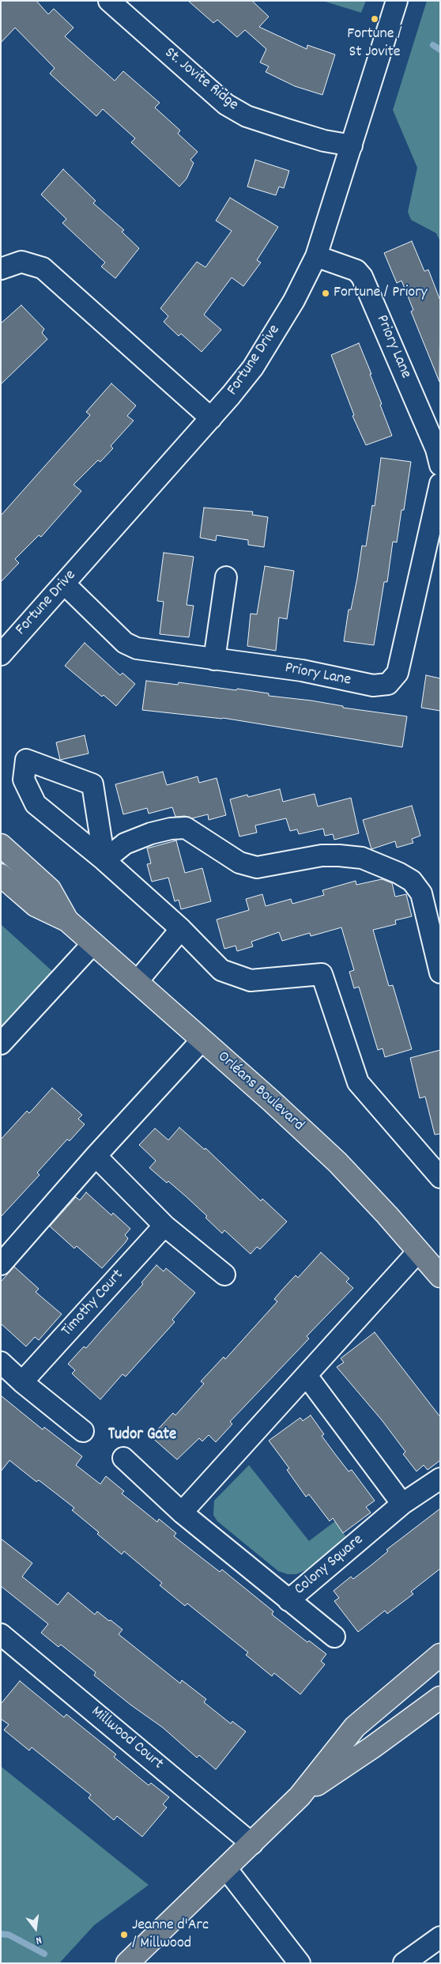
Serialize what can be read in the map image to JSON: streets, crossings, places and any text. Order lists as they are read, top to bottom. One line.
{"streets":{"main road":["Orléans Boulevard"],"street":["St. Jovite Ridge","Priory Lane","Fortune Drive","Timothy Court","Colony Square","Millwood Court"]},"crossings":[["St. Jovite Ridge","Fortune Drive"],["Priory Lane","Fortune Drive"]],"districts":["Tudor Gate"],"places":["Fortune / St Jovite","Fortune / Priory","Jeanne d'Arc / Millwood"],"north":"bottom"}
